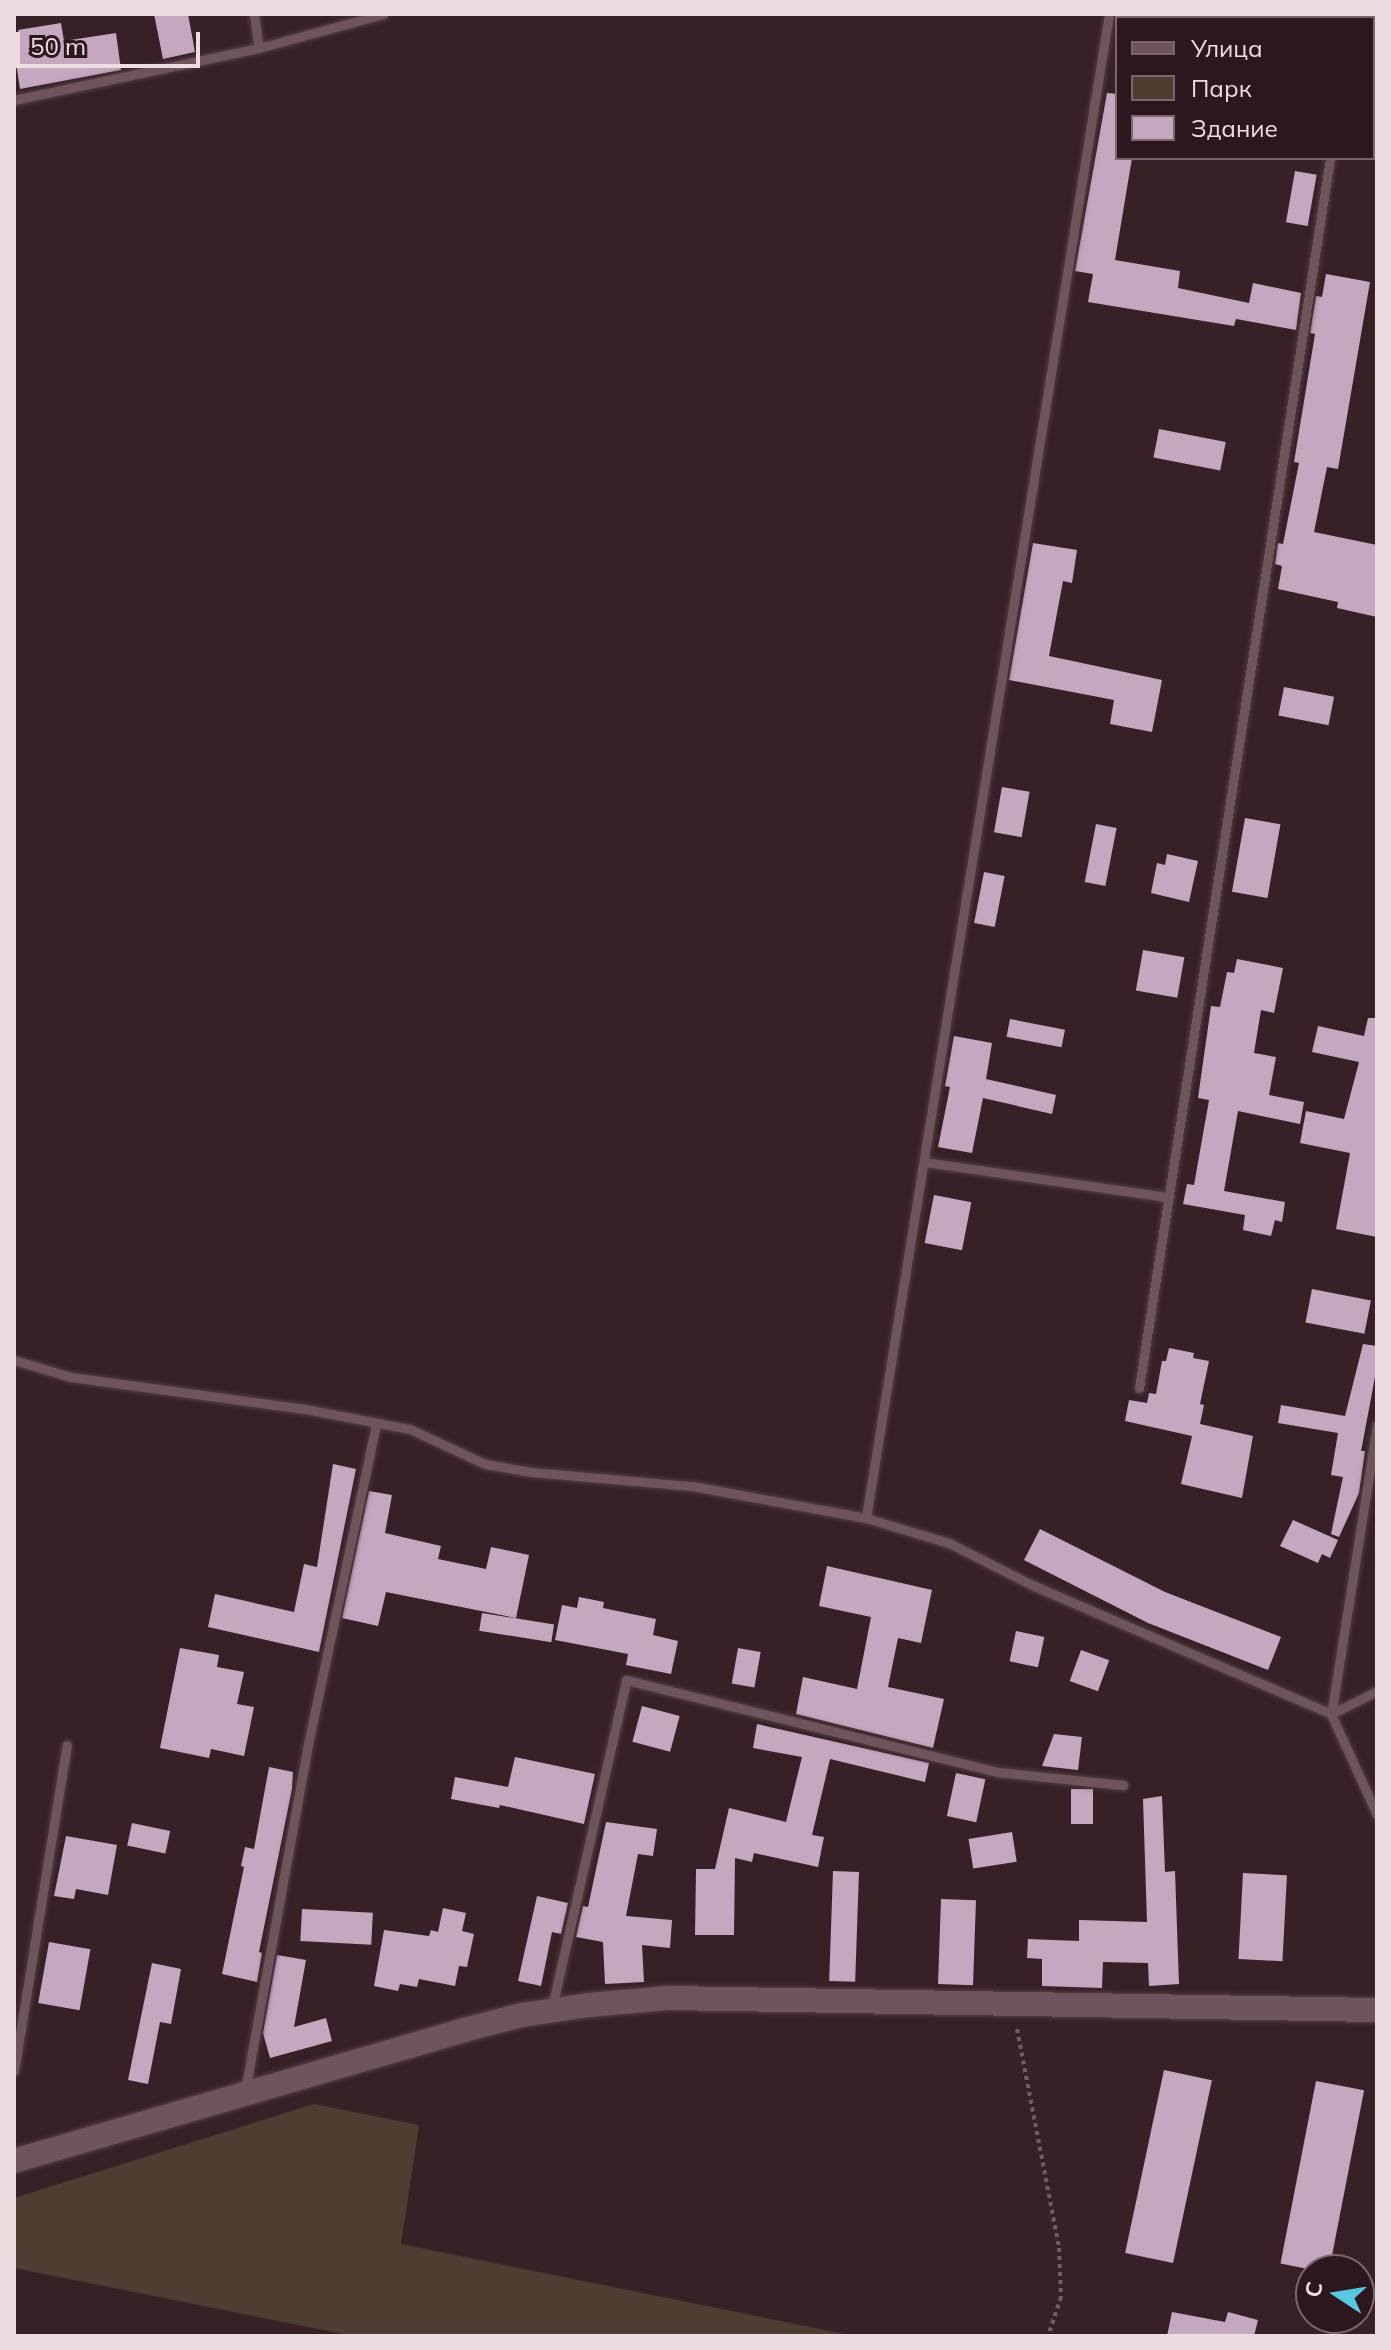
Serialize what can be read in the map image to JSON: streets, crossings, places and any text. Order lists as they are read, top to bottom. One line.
{"legend":["Улица","Парк","Здание"],"scale_bar":"50 m","north":"left"}
